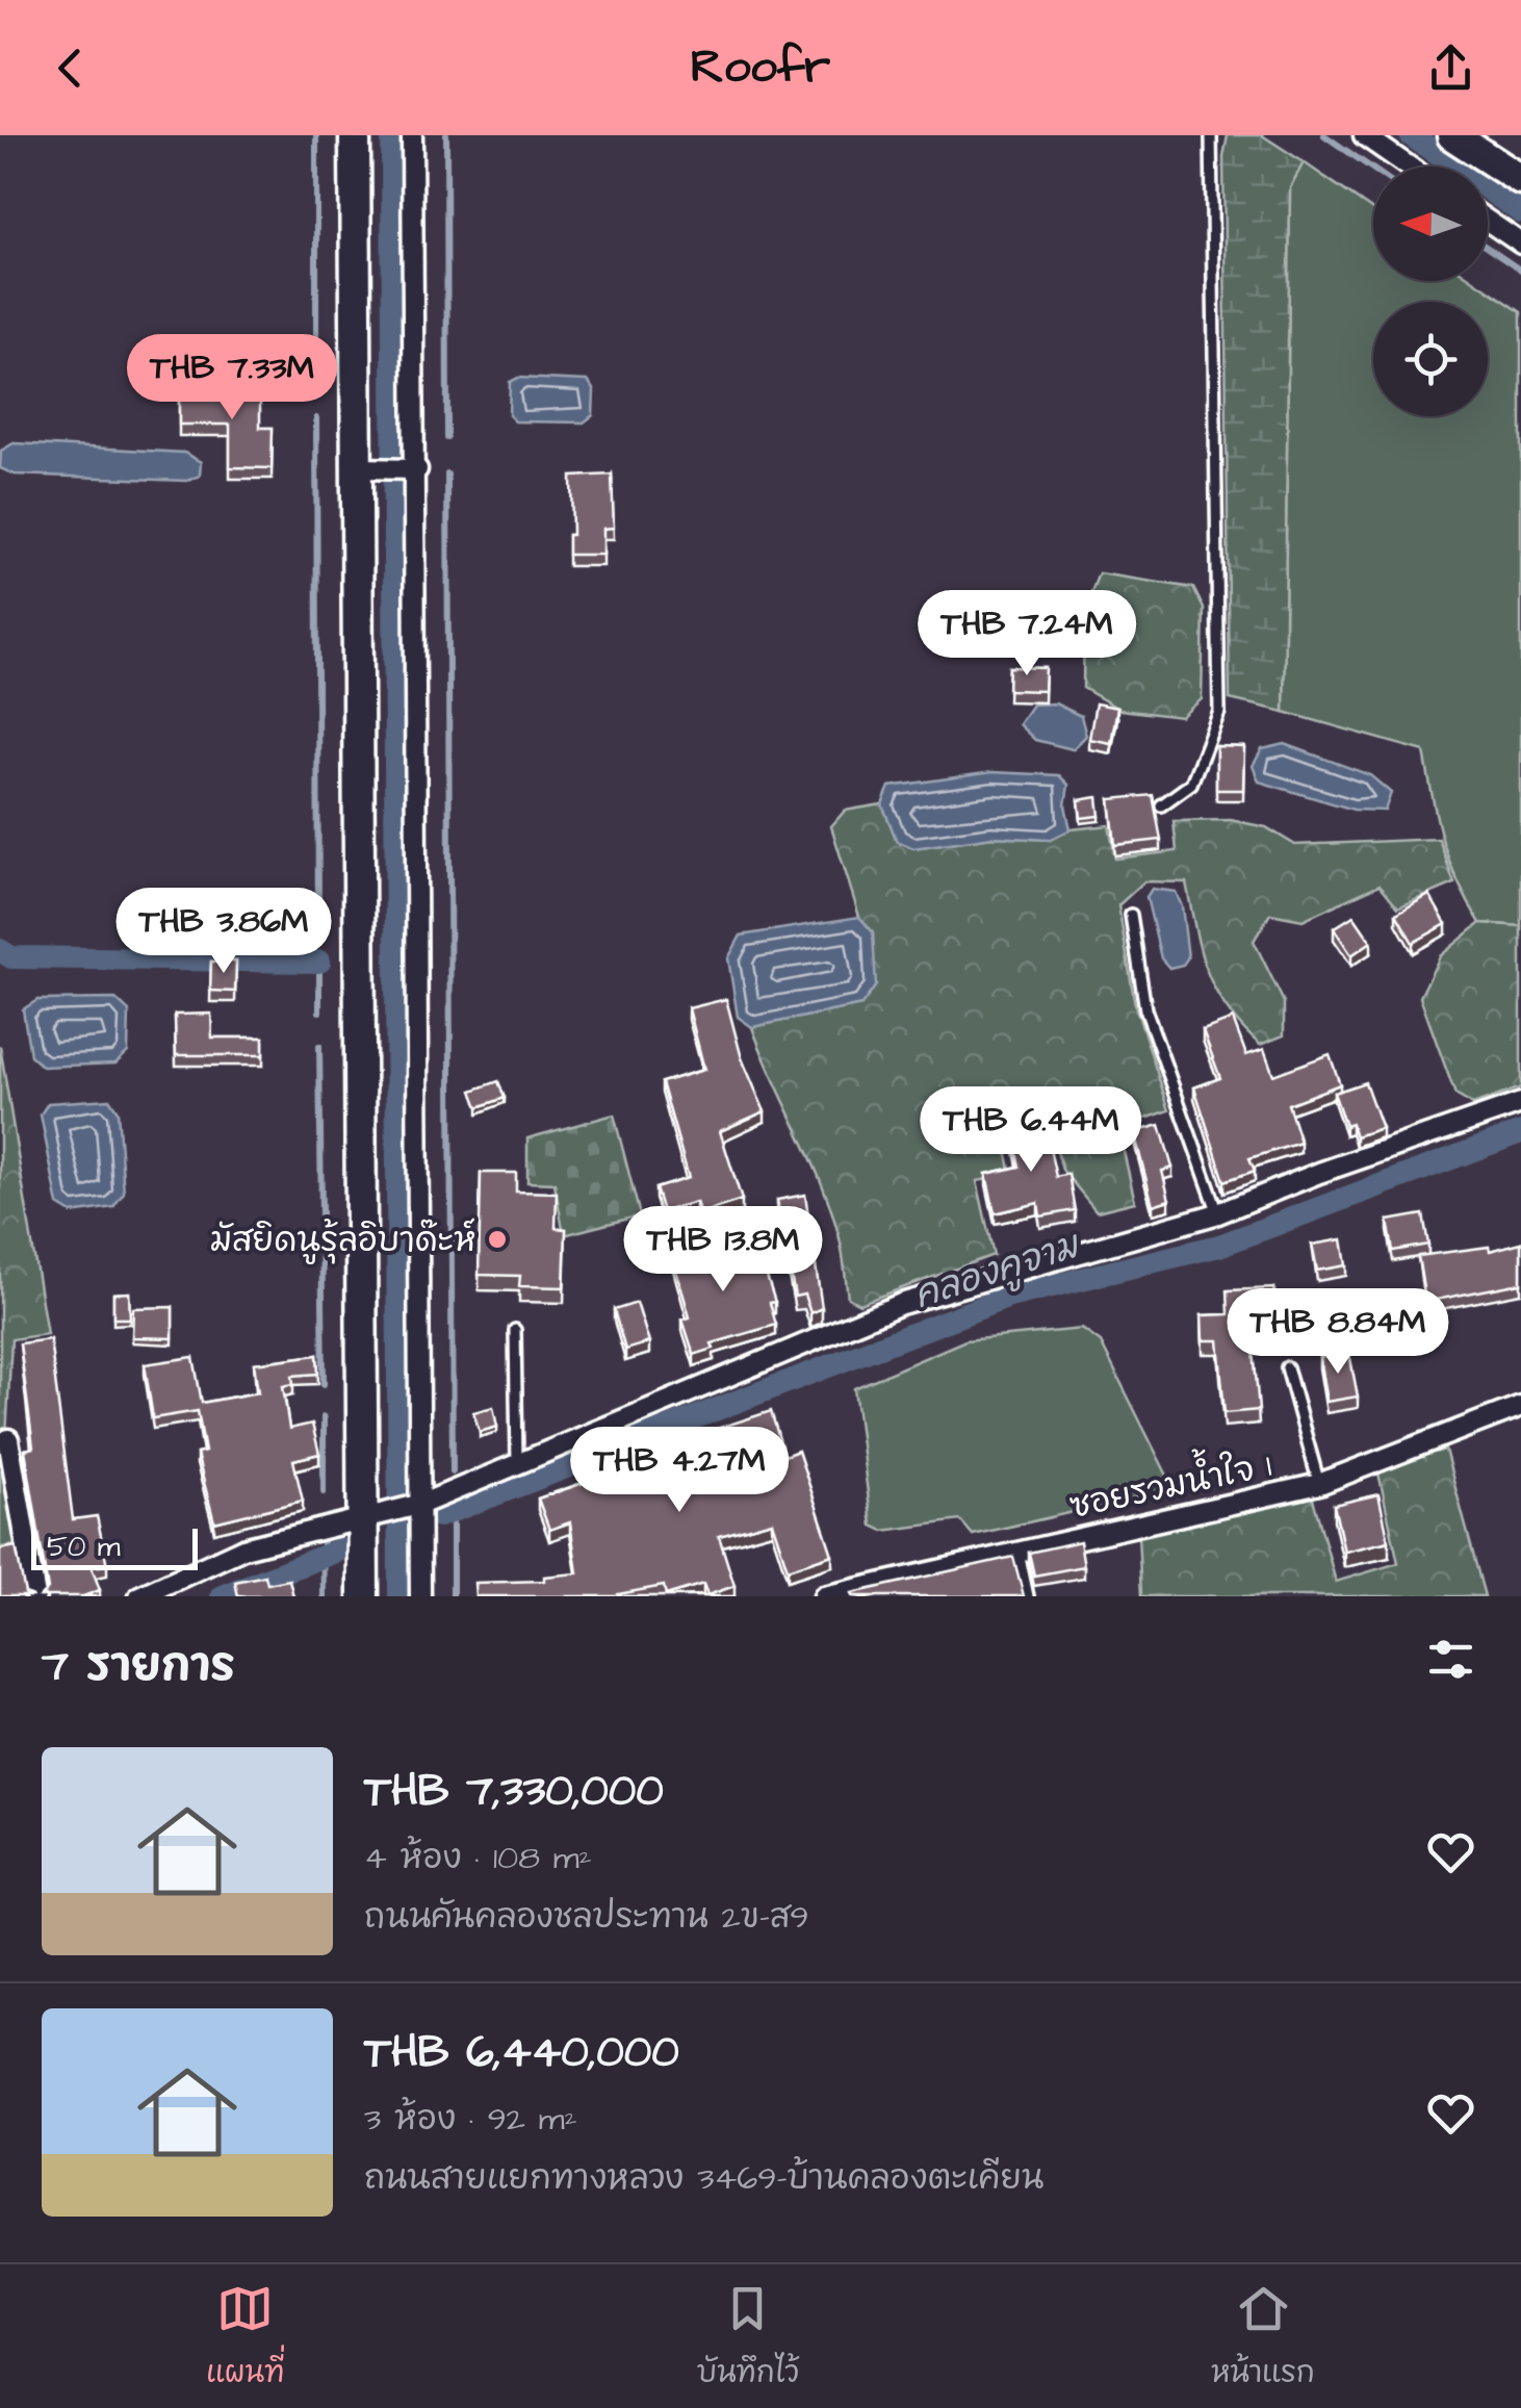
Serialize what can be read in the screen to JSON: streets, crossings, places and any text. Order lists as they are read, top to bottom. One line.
{"streets":{"street":["ซอยรวมน้ำใจ 1"]},"water":["คลองคูจาม"],"places":["มัสยิดนูรุ้ลอิบาด๊ะห์"],"scale_bar":"50 m","north":"left","page":{"header":"Roofr","price":["THB 7.33M","THB 7.24M","THB 3.86M","THB 6.44M","THB 13.8M","THB 8.84M","THB 4.27M"],"scale":"50 m","heading":"7 รายการ","list":[{"name":"THB 7,330,000","note":"4 ห้อง · 108 m² · ถนนคันคลองชลประทาน 2ข-ส9"},{"name":"THB 6,440,000","note":"3 ห้อง · 92 m² · ถนนสายแยกทางหลวง 3469-บ้านคลองตะเคียน"}],"tabs":["แผนที่","บันทึกไว้","หน้าแรก"]}}
